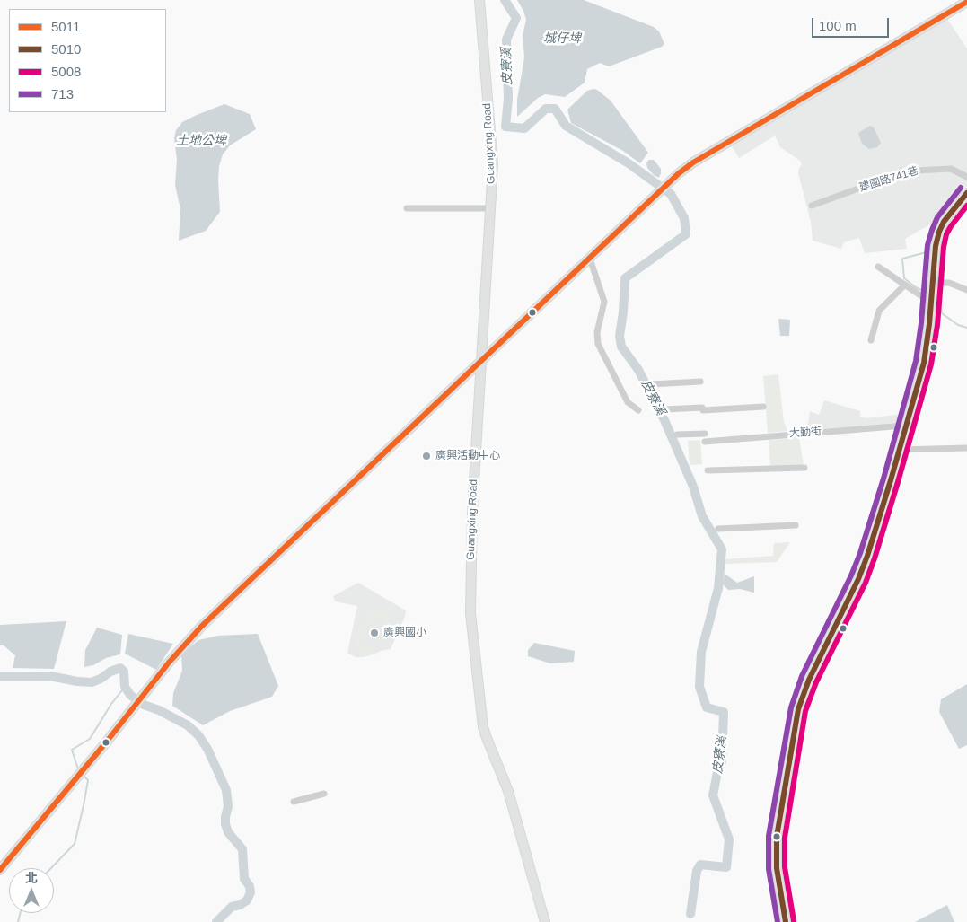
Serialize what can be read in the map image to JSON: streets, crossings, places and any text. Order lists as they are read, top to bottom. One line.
{"streets":{"street":["Guangxing Road","建國路741巷","大勤街"]},"water":["城仔埤","皮寮溪","土地公埤"],"places":["廣興活動中心","廣興國小"],"lines":["transit line 5011","transit line 713","transit line 5010","transit line 5008"],"legend":["5011","5010","5008","713"],"scale_bar":"100 m","north":"top"}
